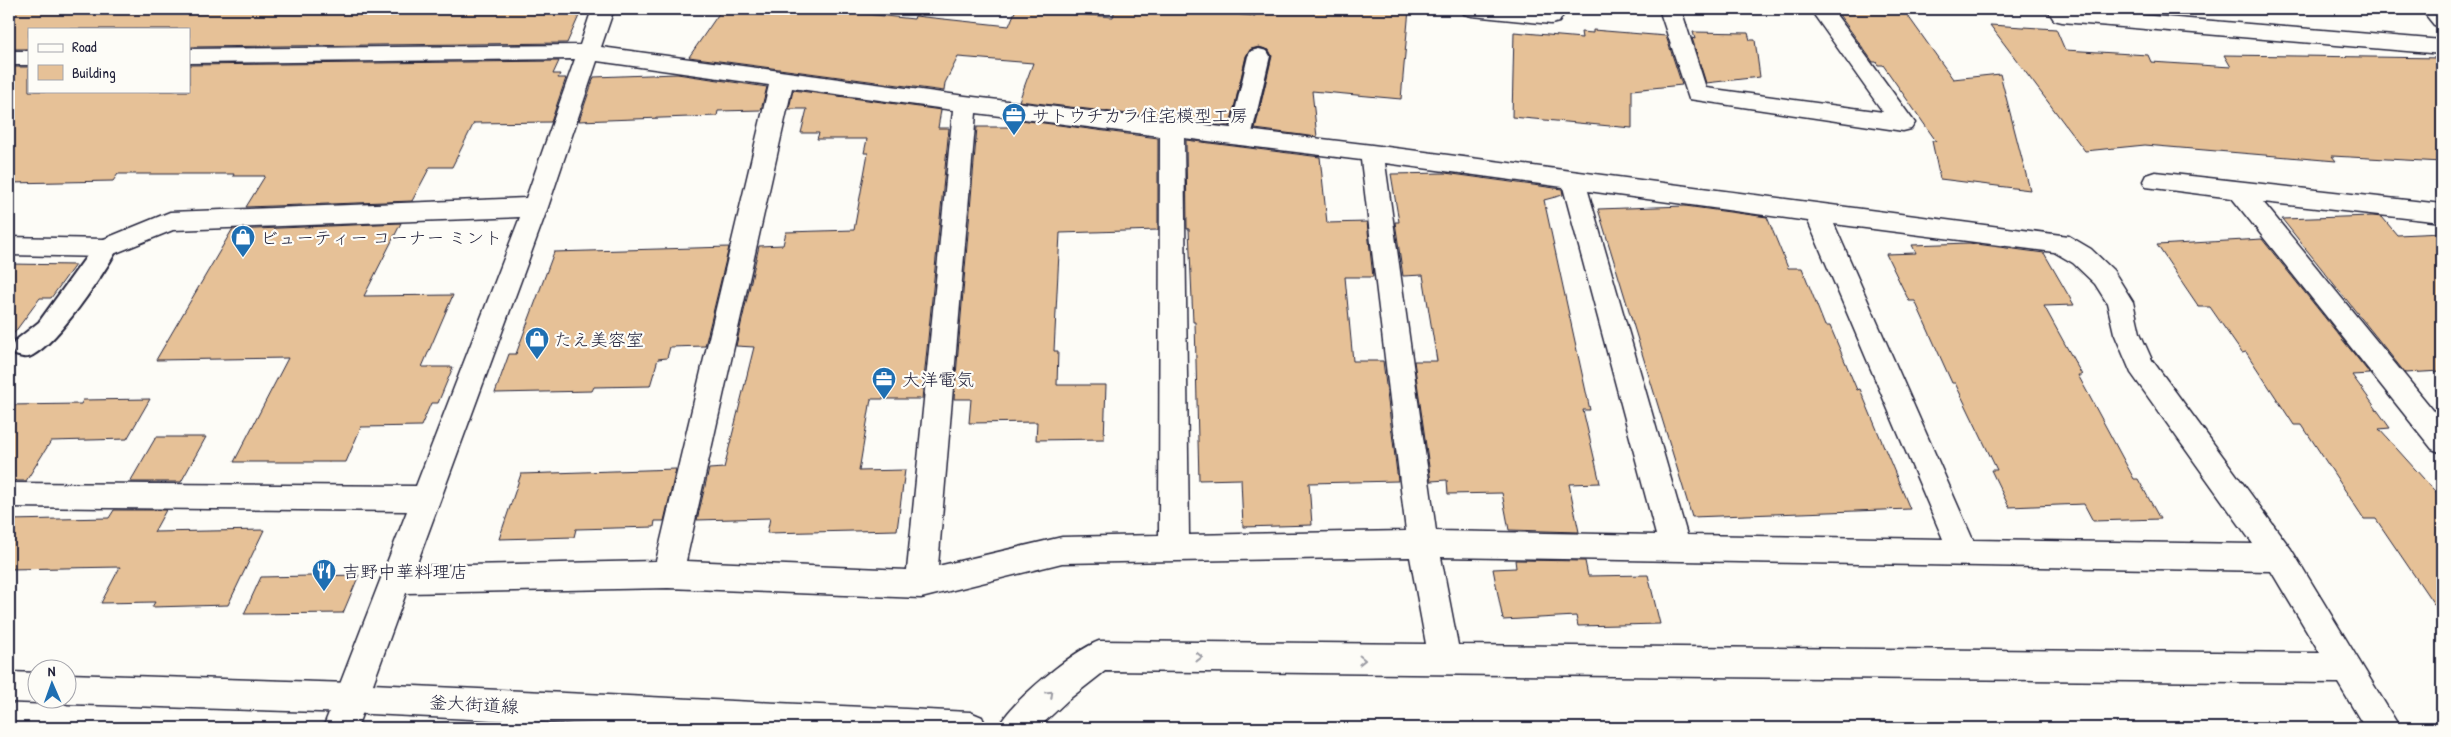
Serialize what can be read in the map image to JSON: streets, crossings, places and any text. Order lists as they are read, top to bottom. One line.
{"streets":{"street":["釜大街道線"]},"places":{"office":["サトウチカラ住宅模型工房","大洋電気"],"shop":["ビューティー コーナー ミント","たえ美容室"],"restaurant":["吉野中華料理店"]},"legend":["Road","Building"],"north":"top"}
